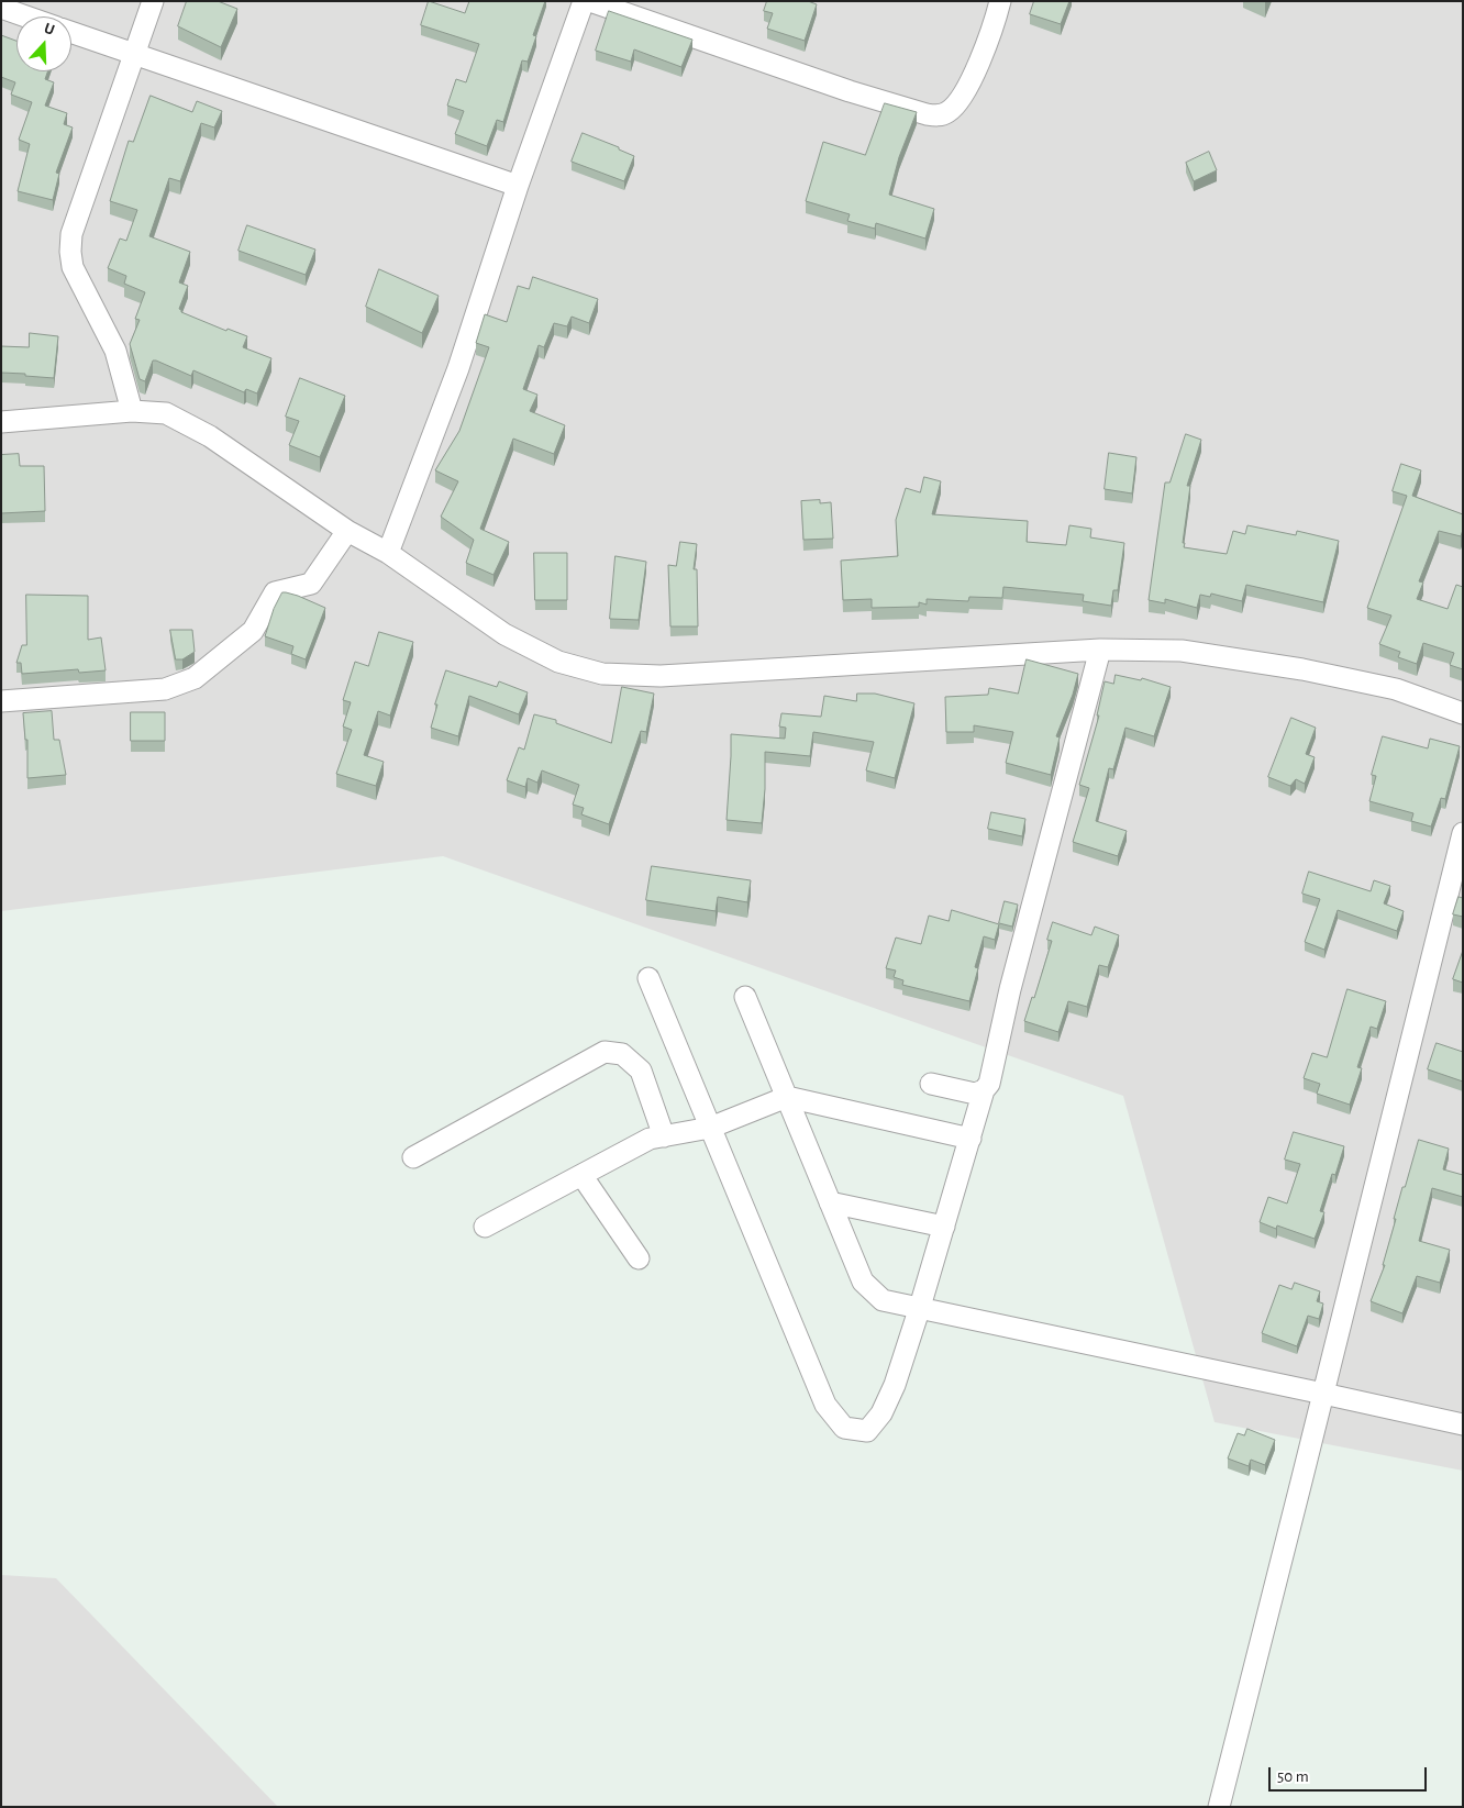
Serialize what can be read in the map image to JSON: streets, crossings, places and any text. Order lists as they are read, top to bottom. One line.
{"scale_bar":"50 m","north":"top"}
